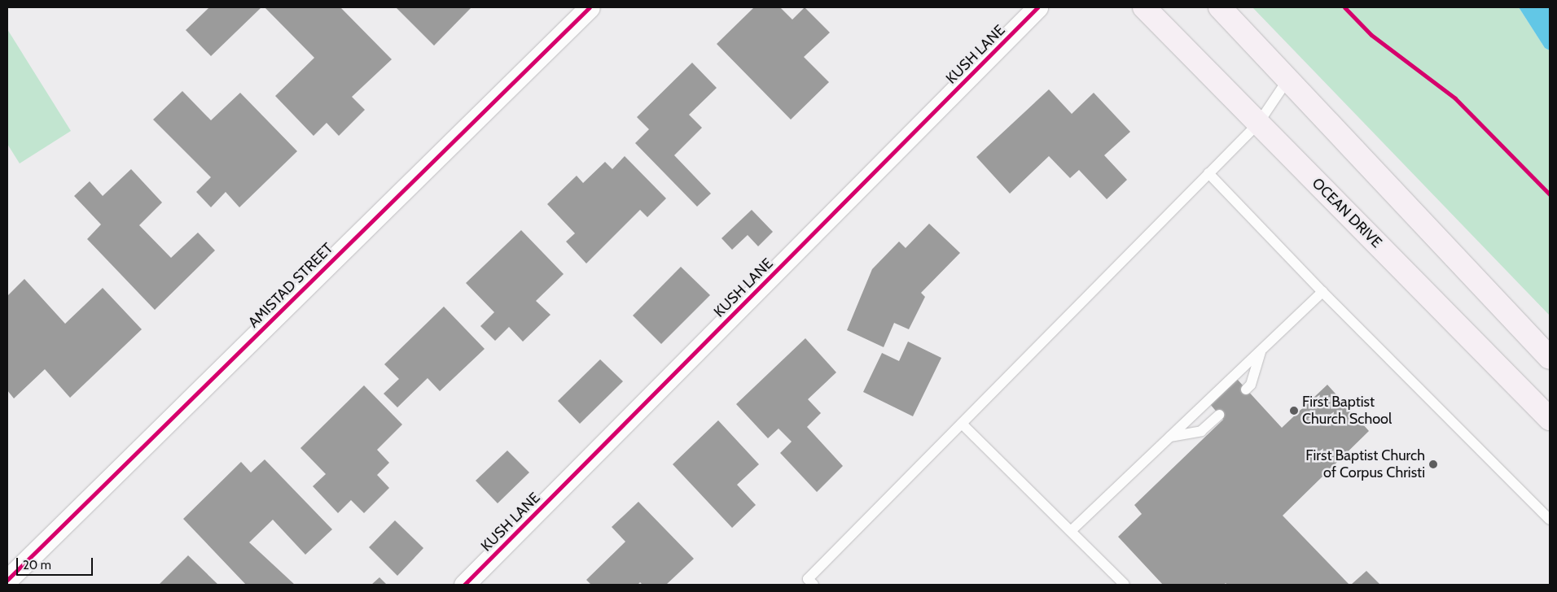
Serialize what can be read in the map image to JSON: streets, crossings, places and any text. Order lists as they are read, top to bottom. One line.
{"streets":{"main road":["OCEAN DRIVE"],"street":["KUSH LANE","AMISTAD STREET"]},"places":["First Baptist Church School","First Baptist Church of Corpus Christi"],"scale_bar":"20 m"}
